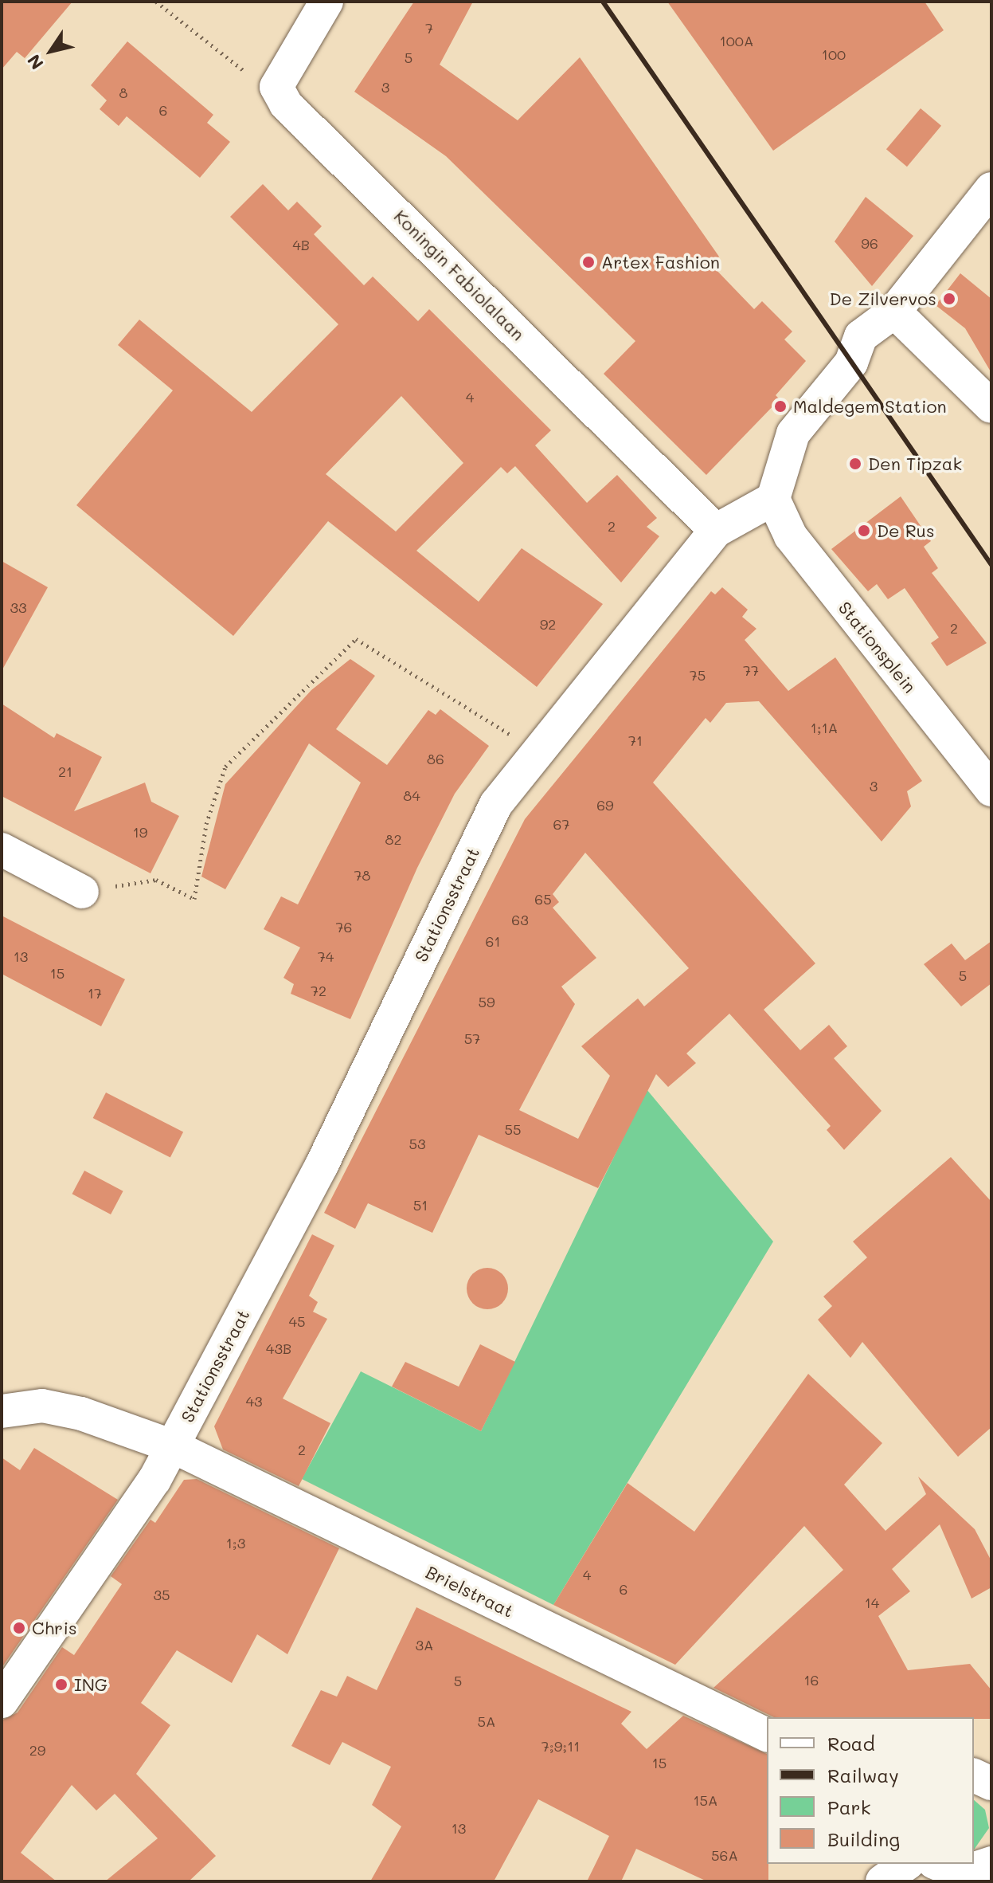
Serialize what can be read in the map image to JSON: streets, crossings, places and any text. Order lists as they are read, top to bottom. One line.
{"streets":{"street":["Koningin Fabiolalaan","Stationsplein","Stationsstraat","Brielstraat"]},"crossings":[["Koningin Fabiolalaan","Stationsstraat"],["Stationsplein","Stationsstraat"],["Stationsstraat","Brielstraat"]],"places":["Artex Fashion","De Zilvervos","Maldegem Station","Den Tipzak","De Rus","Chris","ING"],"house_numbers":["7","100A","100","5","3","8","6","96","4B","4","2","33","92","2","77","75","1;1A","71","86","21","3","84","69","67","19","82","78","65","63","76","61","13","74","15","5","72","17","59","57","55","53","51","45","43B","43","2","1;3","4","6","35","14","3A","16","5","5A","7;9;11","29","15","15A","13","56A"],"legend":["Road","Railway","Park","Building"],"north":"bottom left"}
